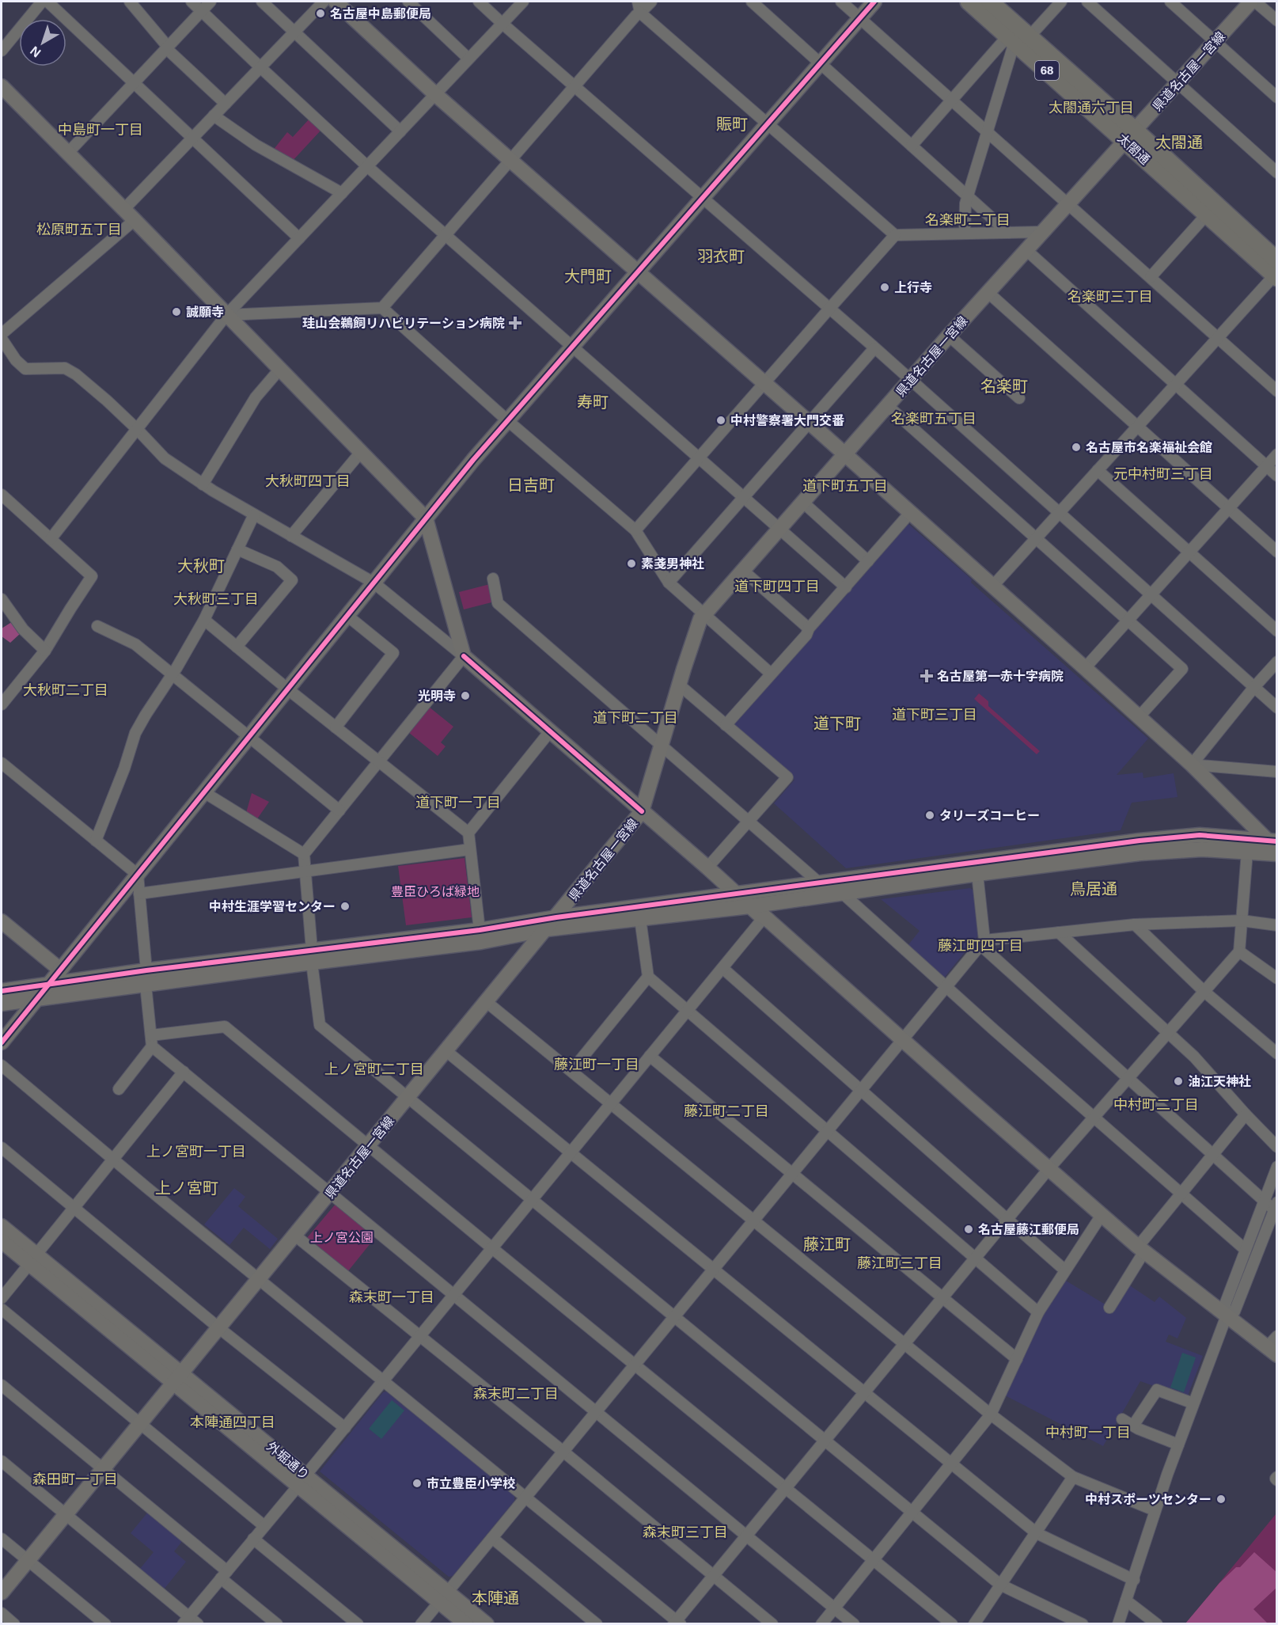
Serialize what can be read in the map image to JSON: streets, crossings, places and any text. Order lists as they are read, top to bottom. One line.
{"streets":{"main road":["68","太閤通"],"street":["県道名古屋一宮線","外堀通り"]},"crossings":[["県道名古屋一宮線","太閤通"],["県道名古屋一宮線","外堀通り"]],"districts":["太閤通六丁目","賑町","中島町一丁目","太閤通","名楽町二丁目","松原町五丁目","羽衣町","大門町","名楽町三丁目","名楽町","寿町","名楽町五丁目","元中村町三丁目","大秋町四丁目","日吉町","道下町五丁目","大秋町","道下町四丁目","大秋町三丁目","大秋町二丁目","道下町三丁目","道下町二丁目","道下町","道下町一丁目","鳥居通","藤江町四丁目","藤江町一丁目","上ノ宮町二丁目","中村町二丁目","藤江町二丁目","上ノ宮町一丁目","上ノ宮町","藤江町","藤江町三丁目","森末町一丁目","森末町二丁目","本陣通四丁目","中村町一丁目","森田町一丁目","森末町三丁目","本陣通"],"parks":["豊臣ひろば緑地","上ノ宮公園"],"places":{"other":["名古屋中島郵便局","上行寺","誠願寺","中村警察署大門交番","名古屋市名楽福祉会館","素戔男神社","光明寺","タリーズコーヒー","中村生涯学習センター","油江天神社","名古屋藤江郵便局","市立豊臣小学校","中村スポーツセンター"],"health":["珪山会鵜飼リハビリテーション病院","名古屋第一赤十字病院"]},"north":"bottom left"}
